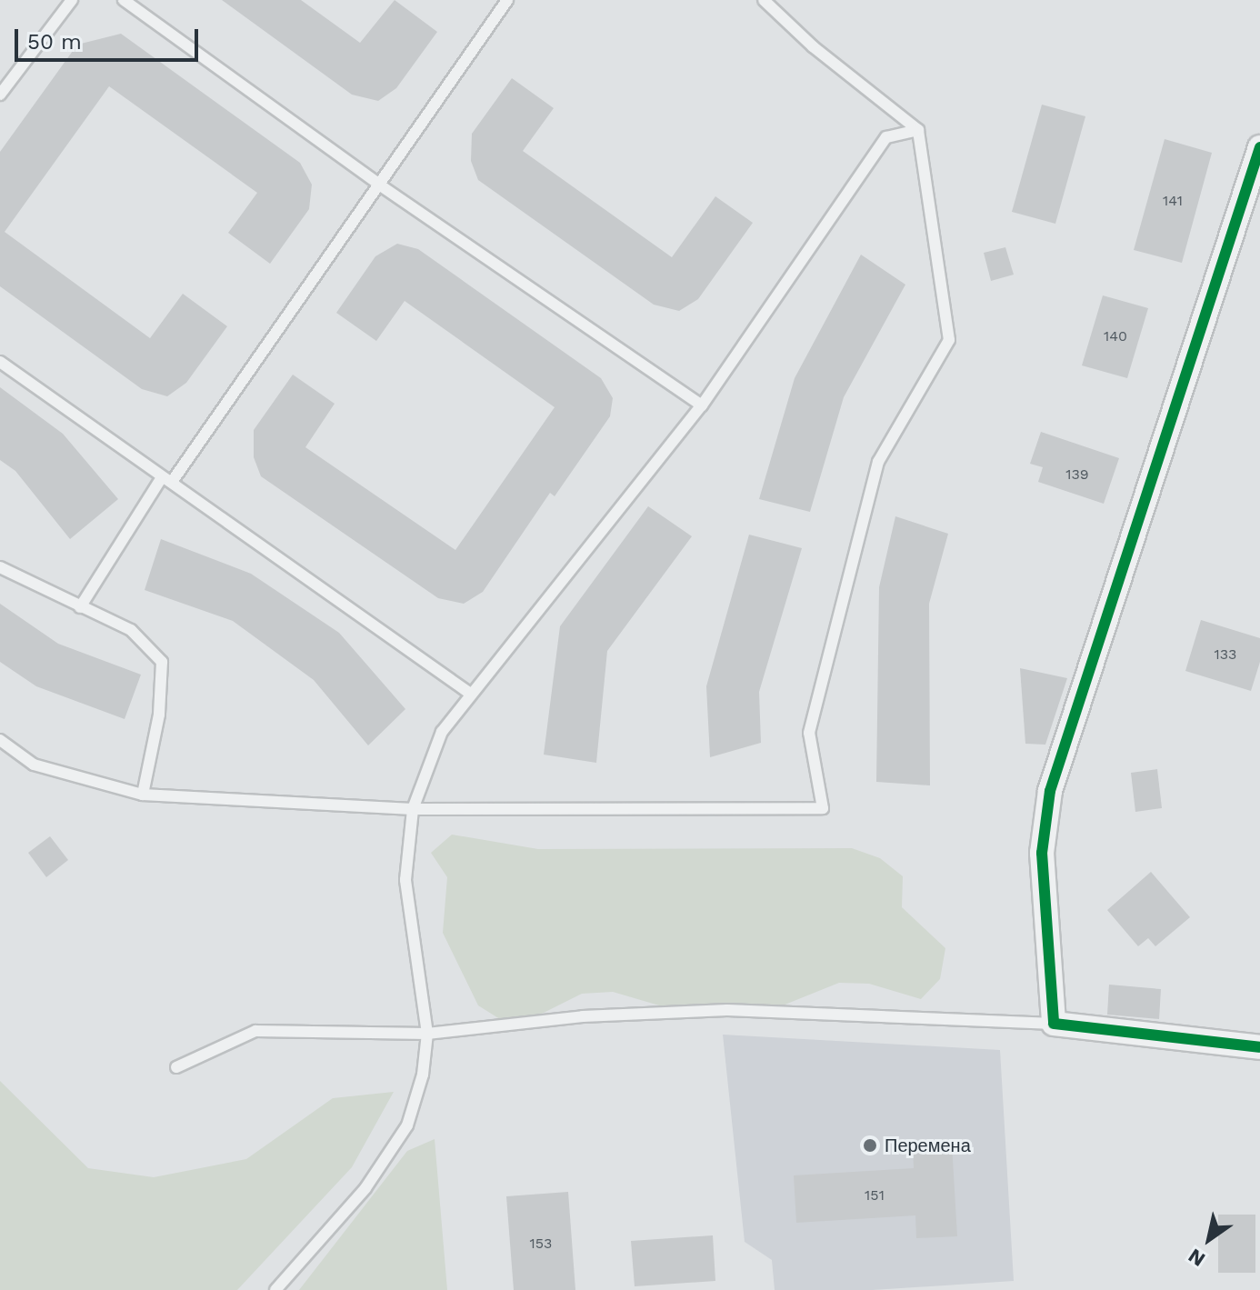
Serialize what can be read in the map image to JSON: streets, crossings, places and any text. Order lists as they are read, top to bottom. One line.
{"places":["Перемена"],"house_numbers":["141","140","139","133","151","153"],"scale_bar":"50 m","north":"bottom left"}
